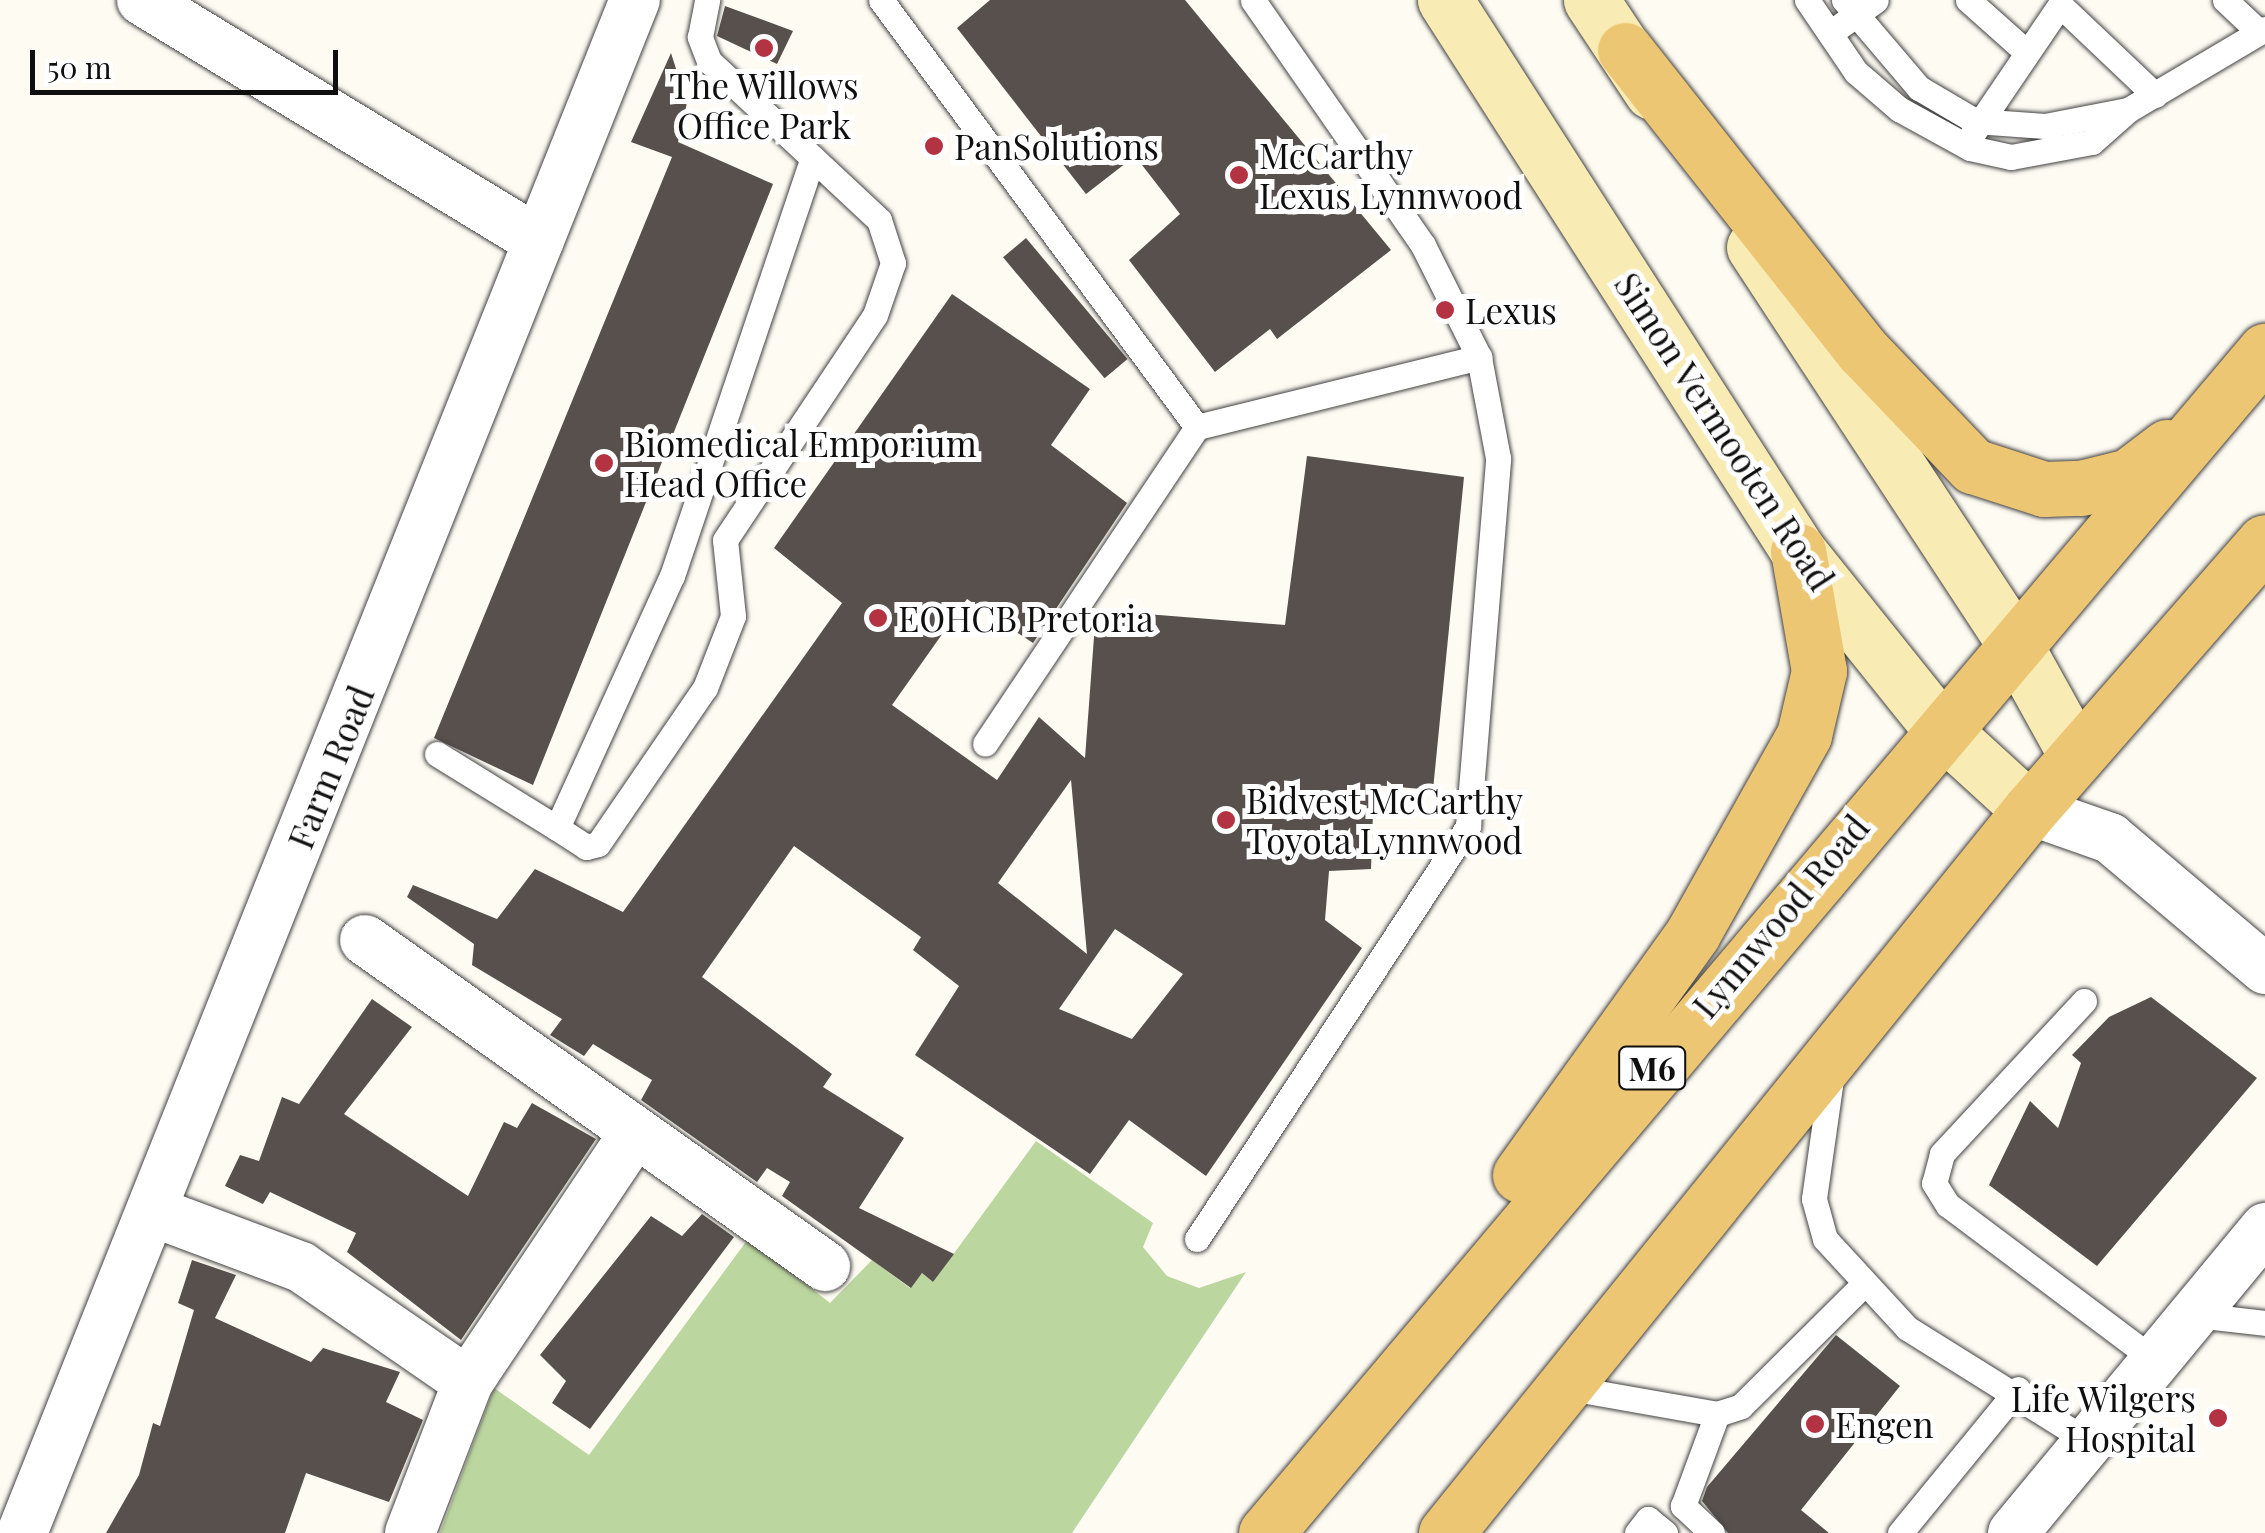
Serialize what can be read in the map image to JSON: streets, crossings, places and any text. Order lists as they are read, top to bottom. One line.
{"streets":{"main road":["Simon Vermooten Road","Lynnwood Road","M6"],"street":["Farm Road"]},"crossings":[["Simon Vermooten Road","Lynnwood Road"]],"places":["The Willows Office Park","PanSolutions","McCarthy Lexus Lynnwood","Lexus","Biomedical Emporium Head Office","EOHCB Pretoria","Bidvest McCarthy Toyota Lynnwood","Life Wilgers Hospital","Engen"],"scale_bar":"50 m"}
